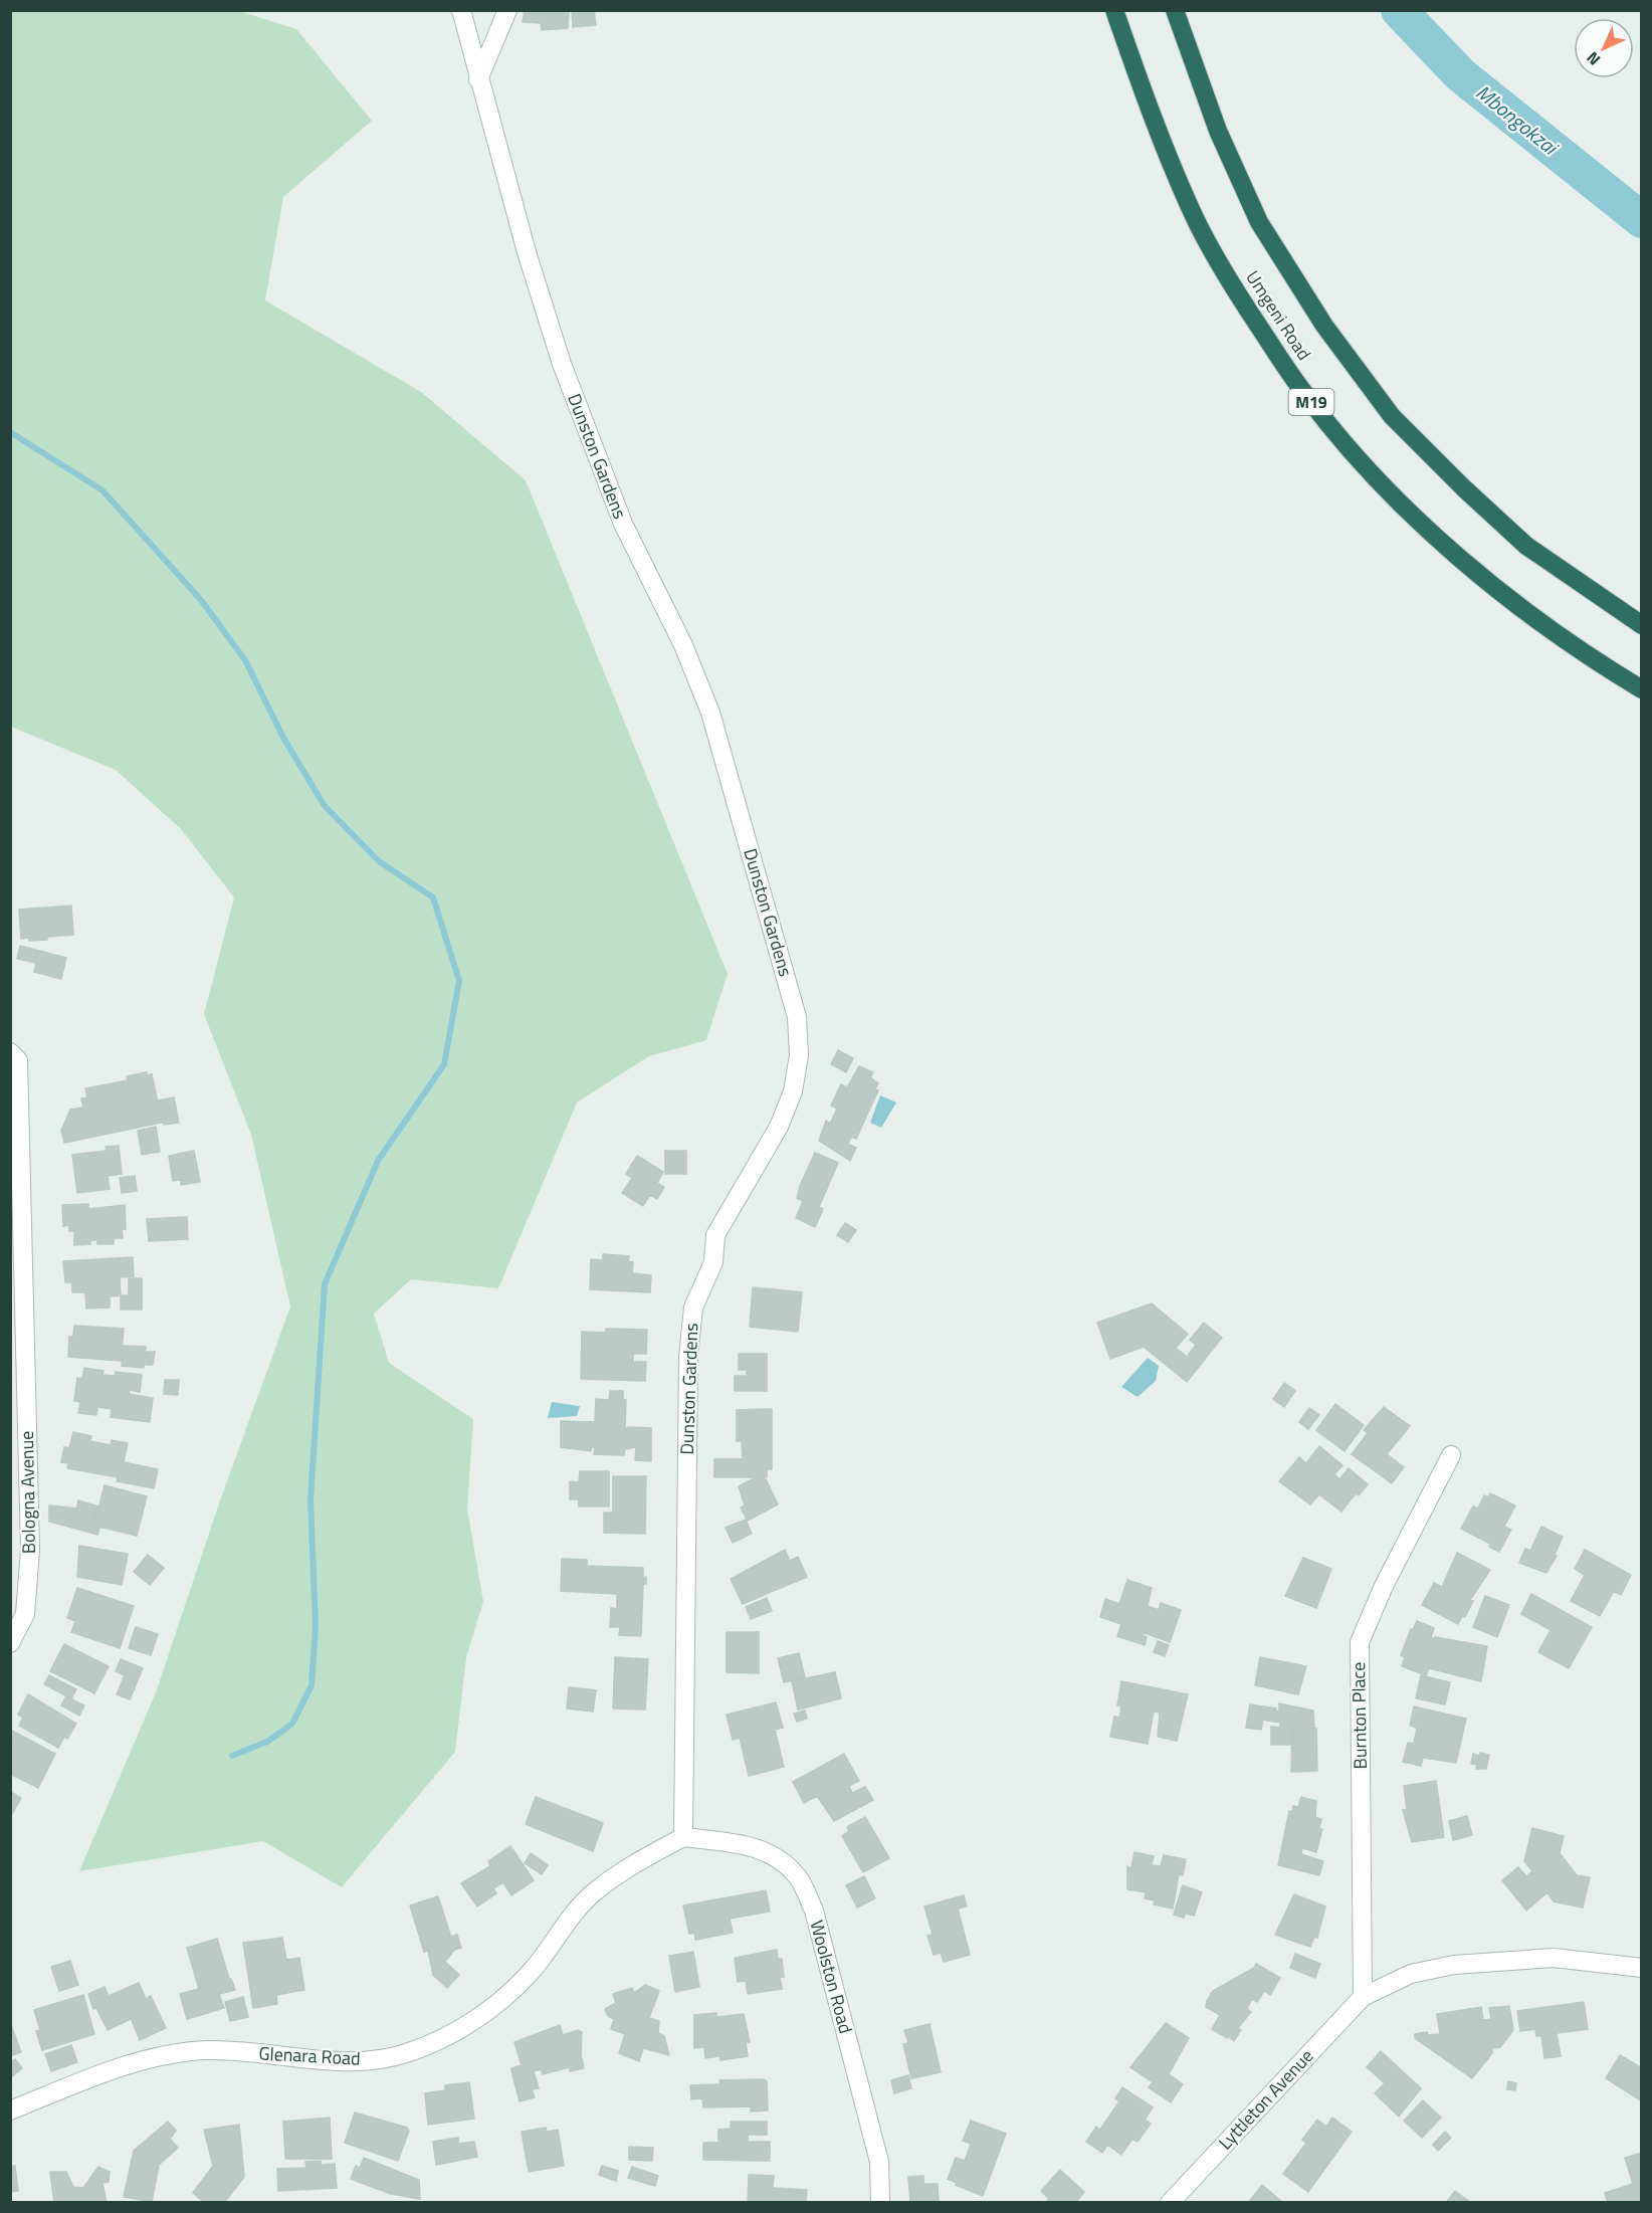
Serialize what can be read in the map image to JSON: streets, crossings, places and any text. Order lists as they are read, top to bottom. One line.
{"streets":{"highway":["Umgeni Road","M19"],"street":["Dunston Gardens","Bologna Avenue","Burnton Place","Woolston Road","Glenara Road","Lyttleton Avenue"]},"crossings":[["Dunston Gardens","Woolston Road"],["Dunston Gardens","Glenara Road"],["Burnton Place","Lyttleton Avenue"],["Woolston Road","Glenara Road"]],"water":["Mbongokzai"],"north":"bottom left"}
